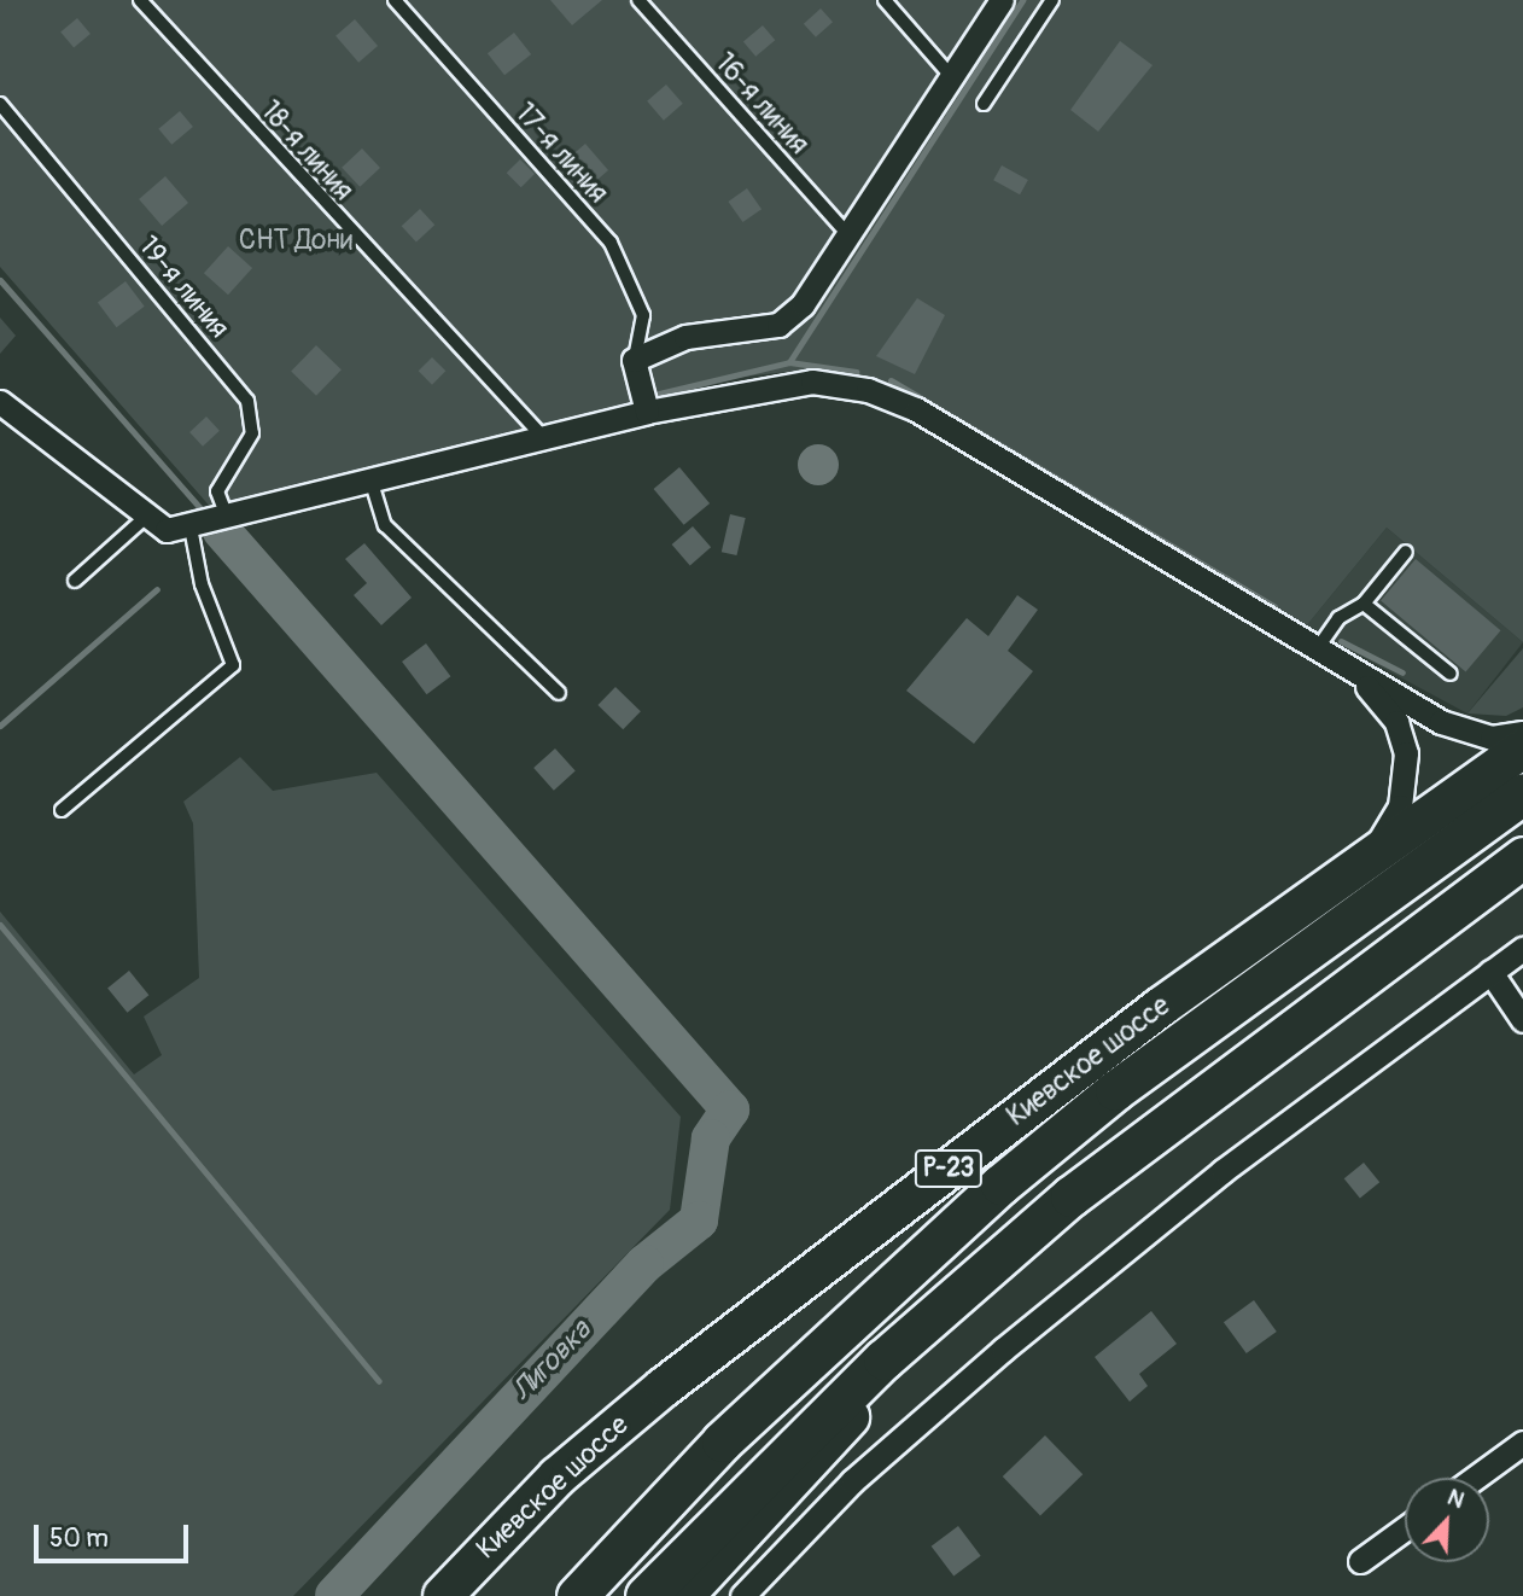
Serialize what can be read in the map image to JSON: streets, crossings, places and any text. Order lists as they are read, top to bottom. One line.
{"streets":{"highway":["Р-23"],"main road":["Киевское шоссе"],"lane":["16-я линия","18-я линия","17-я линия","19-я линия"]},"water":["Лиговка"],"parks":["СНТ Дони"],"scale_bar":"50 m","north":"top right"}
